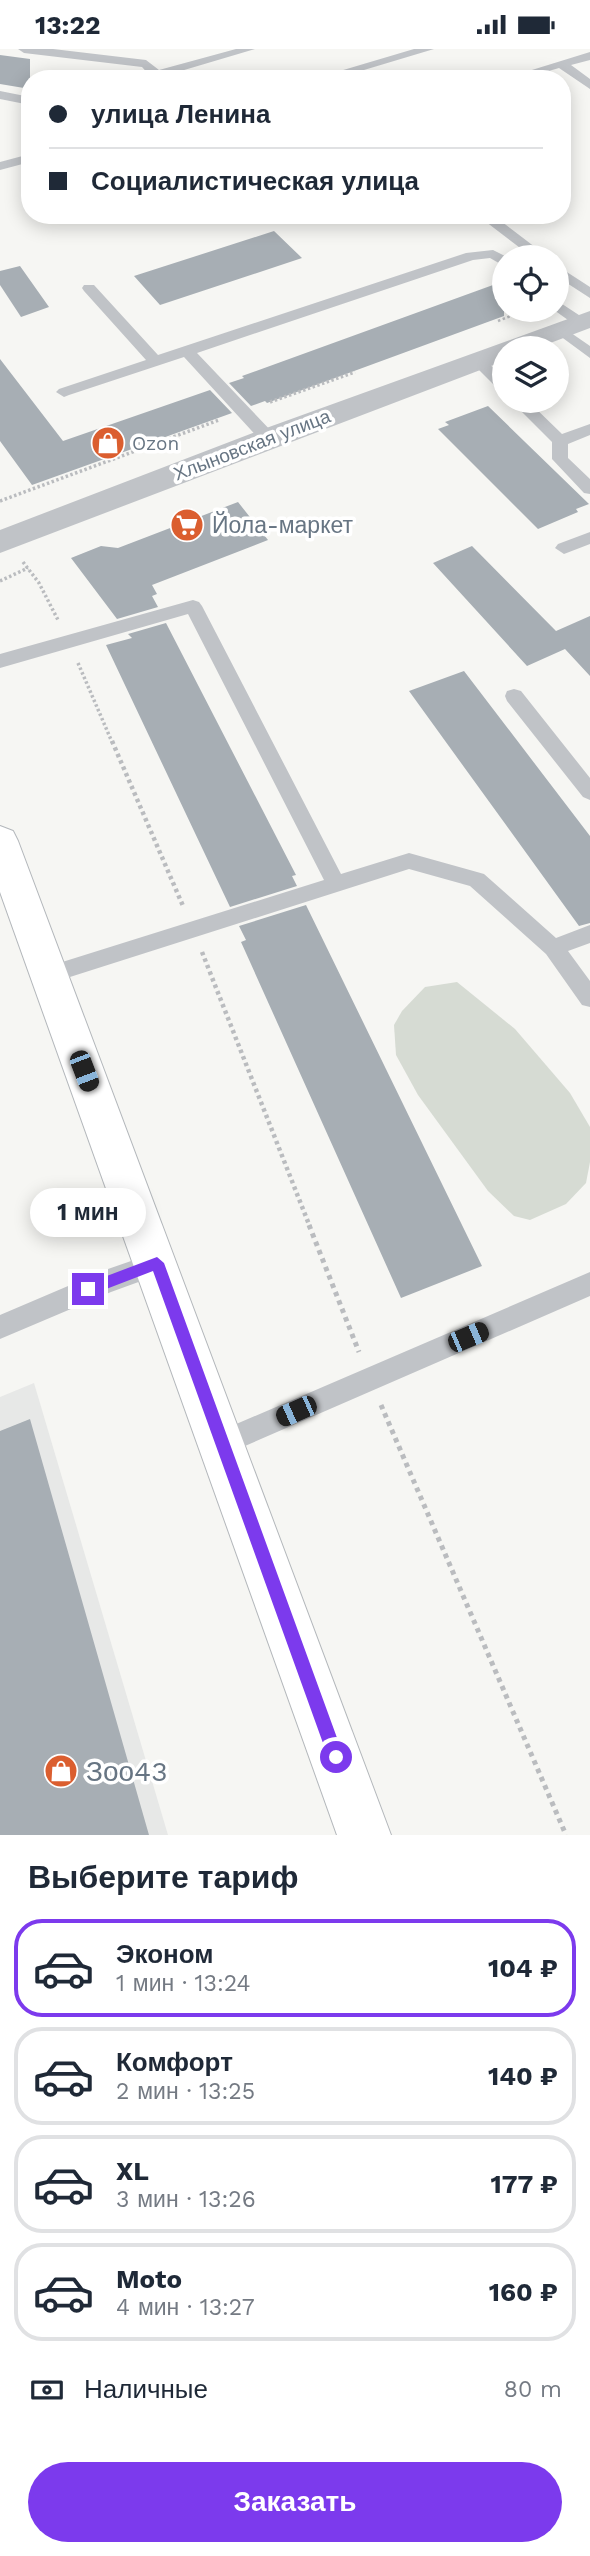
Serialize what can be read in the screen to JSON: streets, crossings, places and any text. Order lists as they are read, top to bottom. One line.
{"streets":{"street":["Хлыновская улица"]},"places":{"shop":["Ozon","Зоо43"],"supermarket":["Йола-маркет"]},"page":{"status":"13:22","banner":["улица Ленина","Социалистическая улица"],"bubble":"1 мин","heading":"Выберите тариф","list":[{"name":"Эконом","note":"1 мин · 13:24","value":"104 ₽"},{"name":"Комфорт","note":"2 мин · 13:25","value":"140 ₽"},{"name":"XL","note":"3 мин · 13:26","value":"177 ₽"},{"name":"Moto","note":"4 мин · 13:27","value":"160 ₽"}],"pay":["Наличные","80 m"],"buttons":"Заказать"}}
